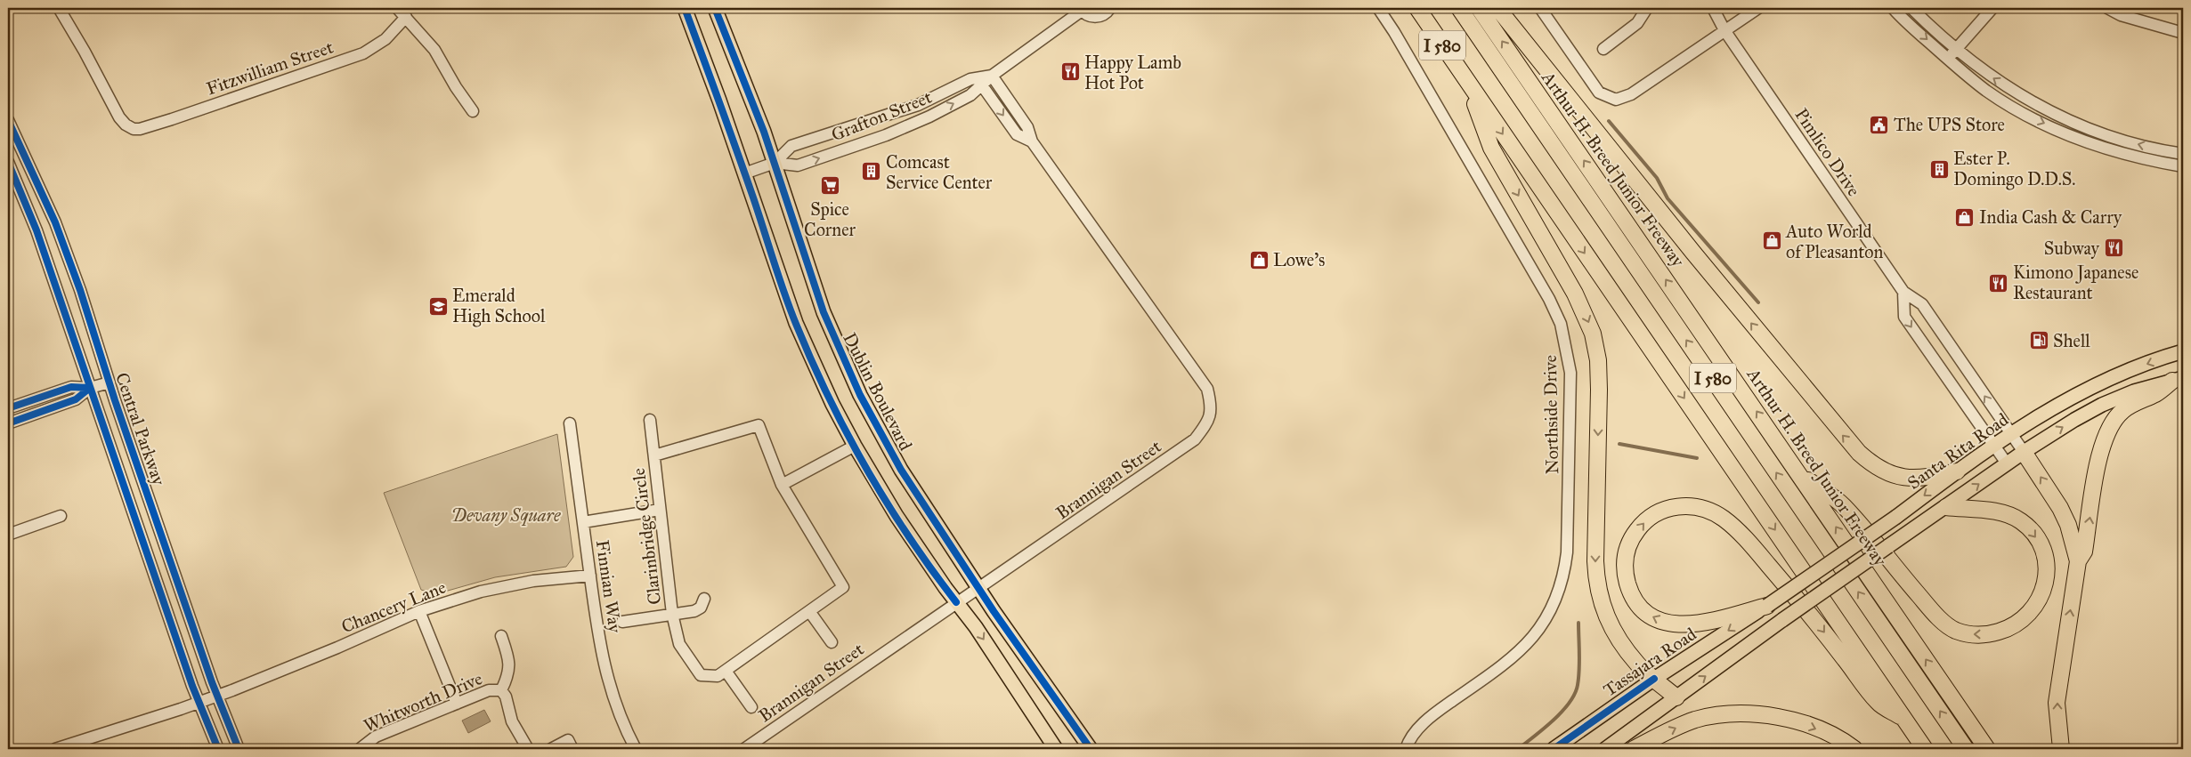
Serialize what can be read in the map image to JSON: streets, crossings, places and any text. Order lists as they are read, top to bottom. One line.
{"streets":{"highway":["I 580","Arthur H. Breed Junior Freeway"],"main road":["Dublin Boulevard","Santa Rita Road","Tassajara Road"],"street":["Fitzwilliam Street","Grafton Street","Pimlico Drive","Northside Drive","Central Parkway","Brannigan Street","Clarinbridge Circle","Finnian Way","Chancery Lane","Whitworth Drive"]},"crossings":[["Grafton Street","Dublin Boulevard"],["Grafton Street","Brannigan Street"],["Pimlico Drive","Santa Rita Road"],["Dublin Boulevard","Brannigan Street"],["Central Parkway","Chancery Lane"],["Santa Rita Road","Tassajara Road"],["Finnian Way","Chancery Lane"]],"parks":["Devany Square"],"places":{"restaurant":["Happy Lamb Hot Pot","Subway","Kimono Japanese Restaurant"],"public building":["The UPS Store"],"building":["Ester P. Domingo D.D.S.","Comcast Service Center"],"supermarket":["Spice Corner"],"shop":["India Cash & Carry","Auto World of Pleasanton","Lowe's"],"school or university":["Emerald High School"],"fuel station":["Shell"]}}
